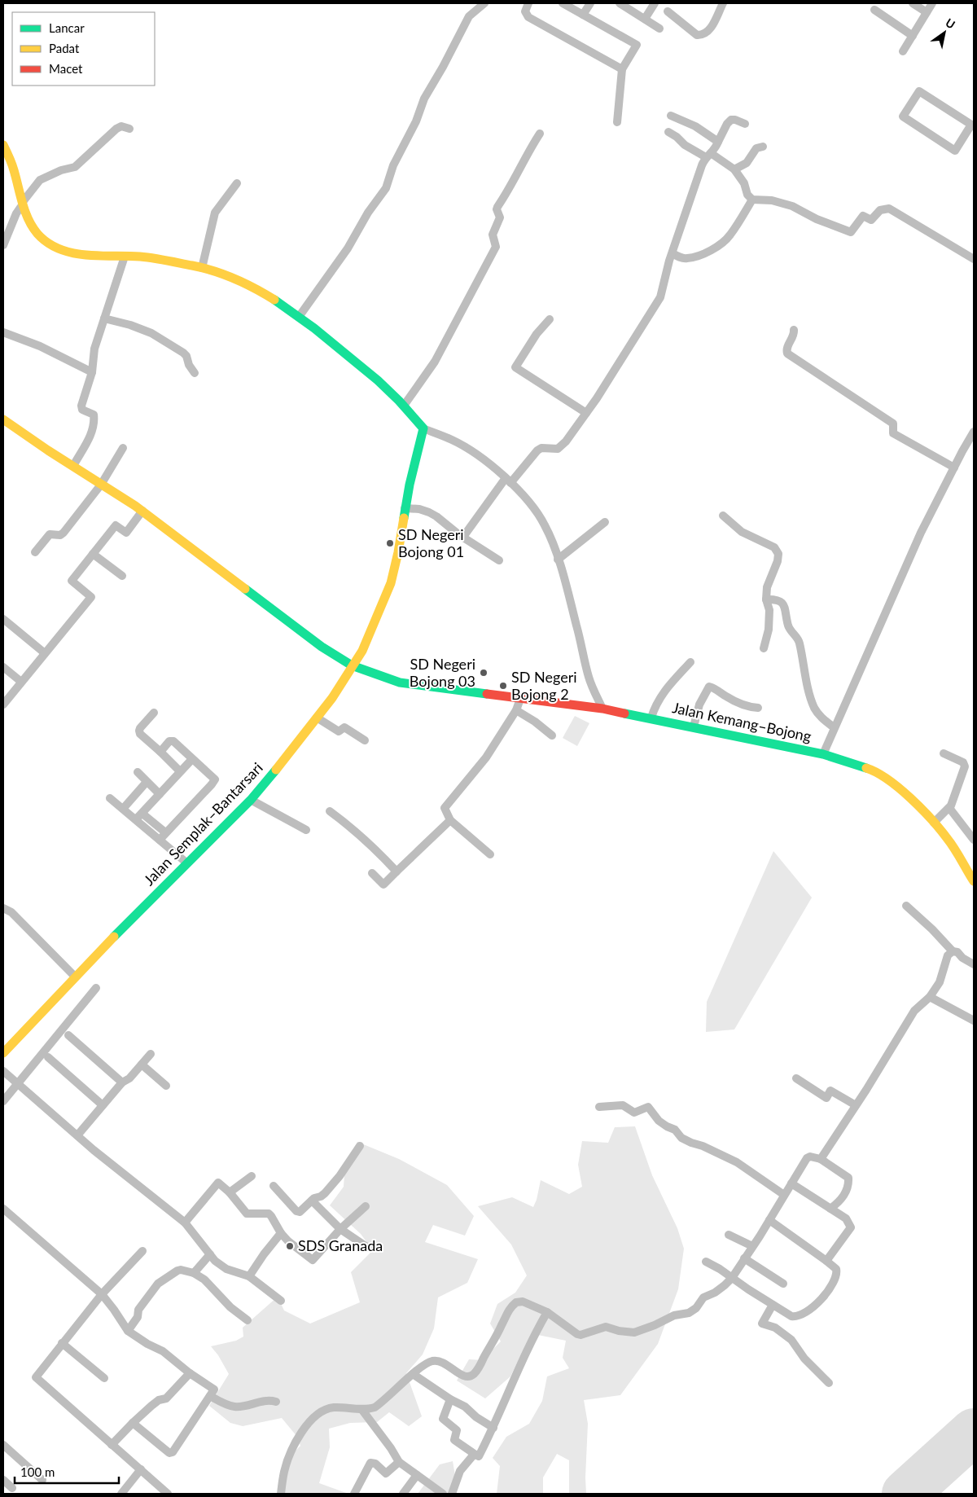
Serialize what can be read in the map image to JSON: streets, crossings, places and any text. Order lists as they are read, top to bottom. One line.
{"streets":{"street":["Jalan Kemang–Bojong","Jalan Semplak–Bantarsari"]},"crossings":[["Jalan Kemang–Bojong","Jalan Semplak–Bantarsari"]],"places":["SD Negeri Bojong 01","SD Negeri Bojong 03","SD Negeri Bojong 2","SDS Granada"],"legend":["Lancar","Padat","Macet"],"scale_bar":"100 m","north":"top right"}
